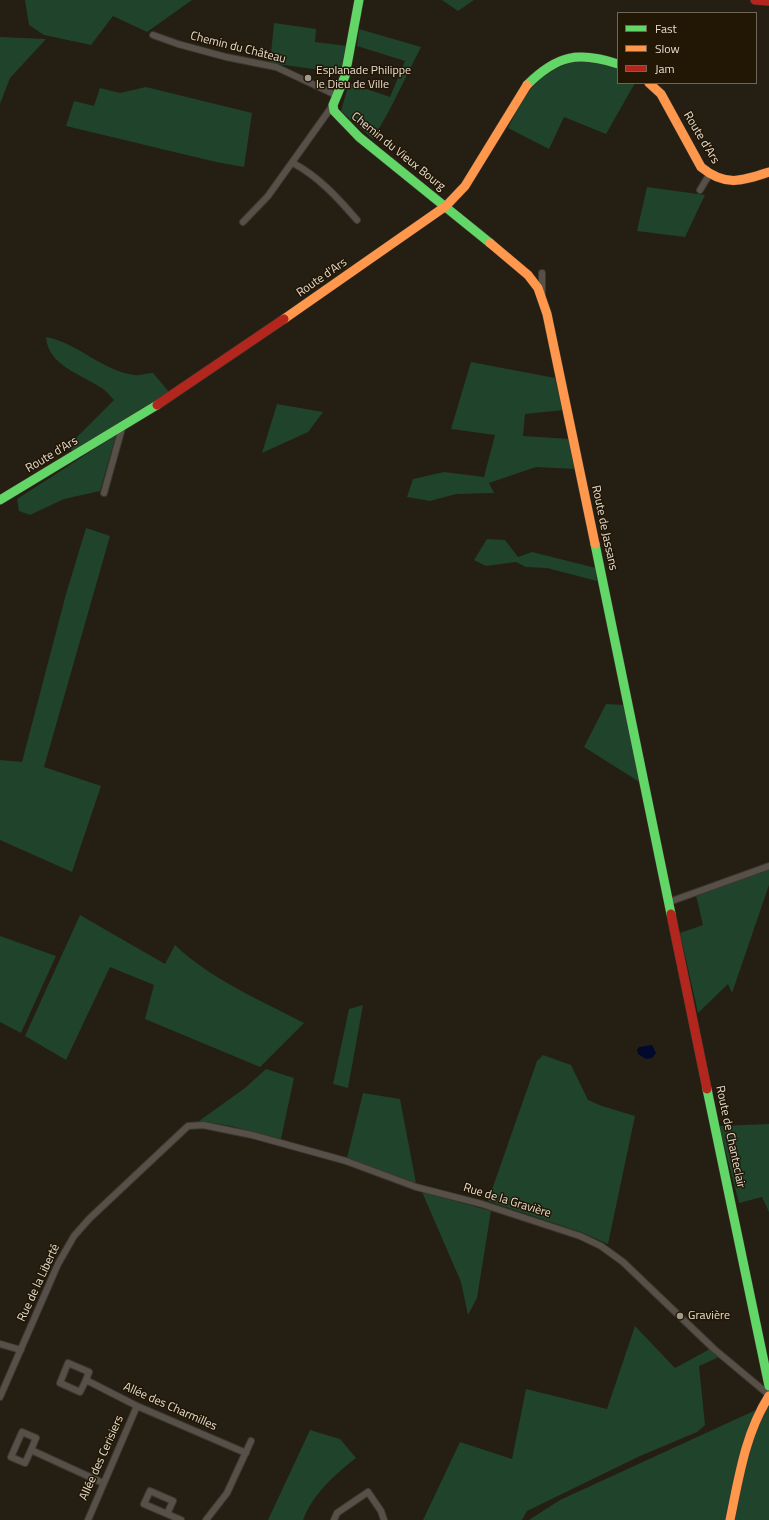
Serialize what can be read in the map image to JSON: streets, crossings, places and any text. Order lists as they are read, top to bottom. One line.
{"streets":{"street":["Chemin du Château","Route d'Ars","Chemin du Vieux Bourg","Route de Jassans","Route de Chanteclair","Rue de la Gravière","Rue de la Liberté","Allée des Charmilles","Allée des Cerisiers"]},"crossings":[["Route d'Ars","Chemin du Vieux Bourg"],["Route d'Ars","Route de Jassans"],["Chemin du Vieux Bourg","Route de Jassans"],["Route de Jassans","Route de Chanteclair"],["Rue de la Gravière","Rue de la Liberté"],["Allée des Charmilles","Allée des Cerisiers"]],"places":["Esplanade Philippe le Dieu de Ville","Gravière"],"legend":["Fast","Slow","Jam"]}
